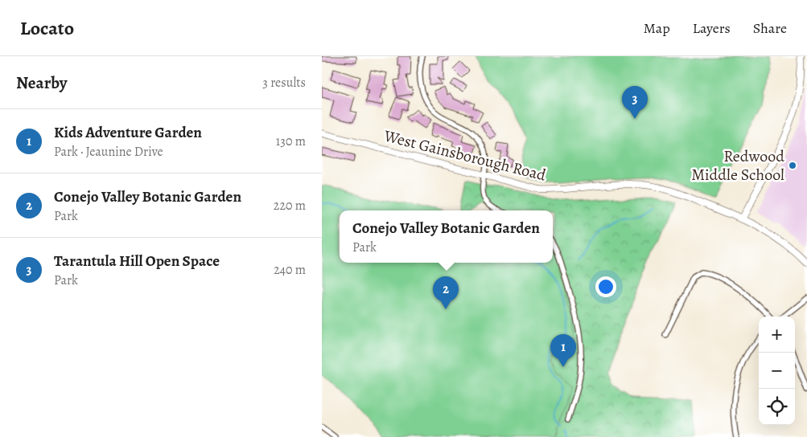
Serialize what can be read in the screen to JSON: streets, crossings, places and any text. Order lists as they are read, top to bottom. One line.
{"streets":{"street":["West Gainsborough Road"]},"places":["Redwood Middle School"],"page":{"header":"Locato","nav":["Map","Layers","Share"],"heading":["Nearby","3 results"],"pins":["3","2","1"],"list":[{"mark":"1","name":"Kids Adventure Garden","note":"Park · Jeaunine Drive","value":"130 m"},{"mark":"2","name":"Conejo Valley Botanic Garden","note":"Park","value":"220 m"},{"mark":"3","name":"Tarantula Hill Open Space","note":"Park","value":"240 m"}],"popup":["Conejo Valley Botanic Garden","Park"],"map_buttons":["+","−"]}}
